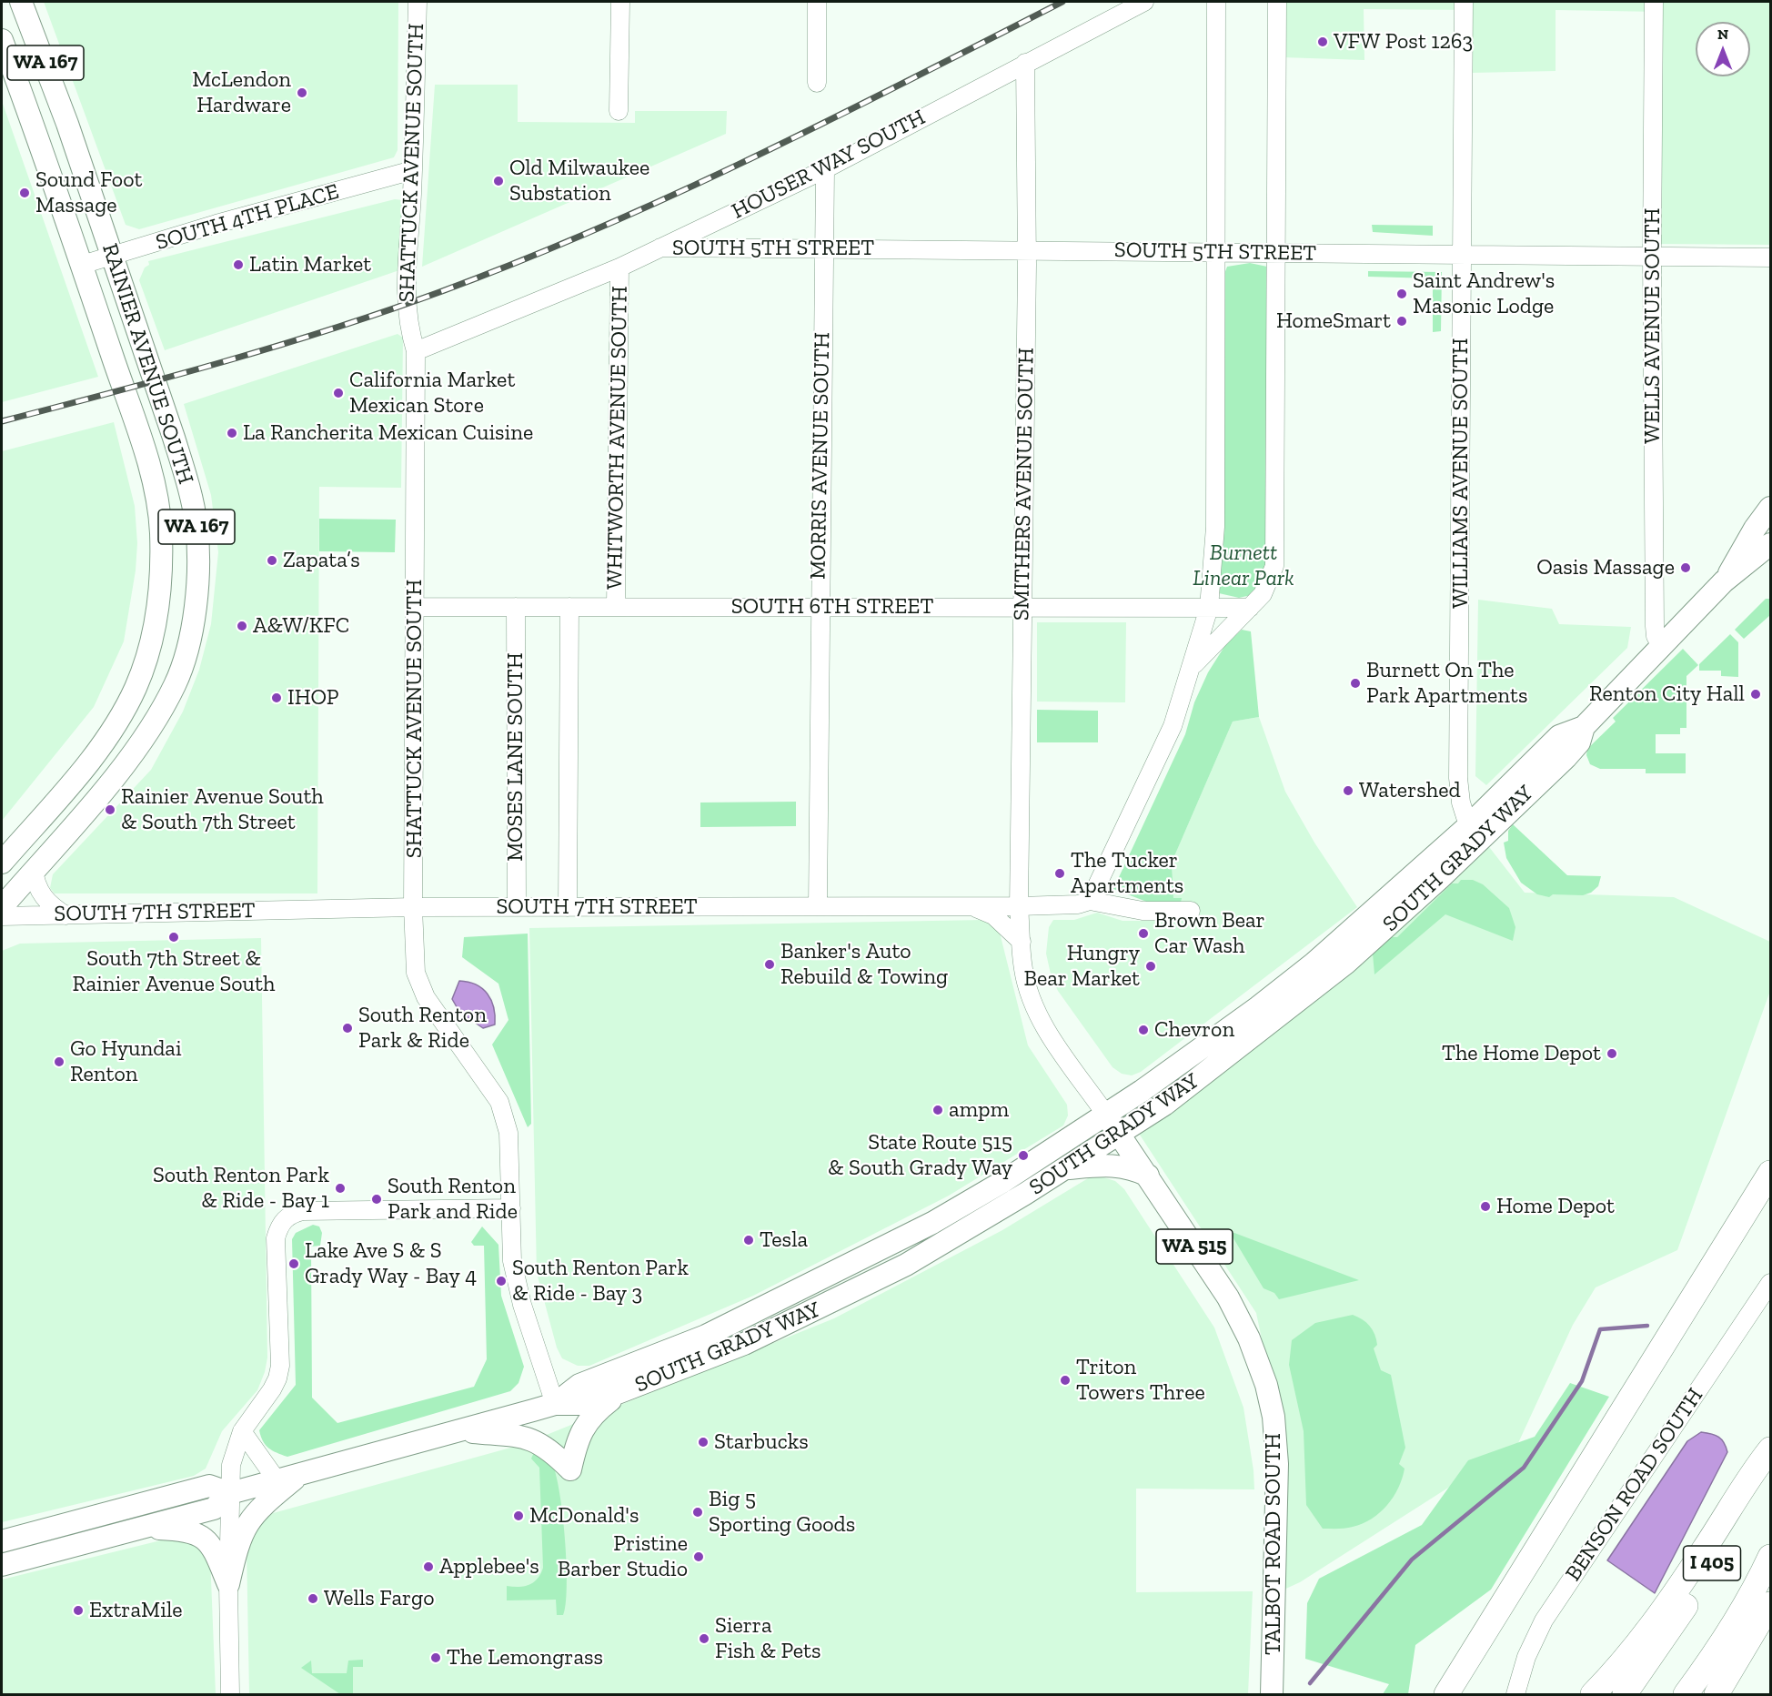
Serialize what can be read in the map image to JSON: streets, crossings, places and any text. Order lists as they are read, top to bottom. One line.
{"streets":{"highway":["I 405"],"main road":["WA 167","RAINIER AVENUE SOUTH","SOUTH GRADY WAY","WA 515","TALBOT ROAD SOUTH"],"street":["SHATTUCK AVENUE SOUTH","HOUSER WAY SOUTH","SOUTH 4TH PLACE","SOUTH 5TH STREET","WELLS AVENUE SOUTH","WHITWORTH AVENUE SOUTH","MORRIS AVENUE SOUTH","WILLIAMS AVENUE SOUTH","SMITHERS AVENUE SOUTH","SOUTH 6TH STREET","MOSES LANE SOUTH","SOUTH 7TH STREET","BENSON ROAD SOUTH"]},"crossings":[["SHATTUCK AVENUE SOUTH","HOUSER WAY SOUTH"],["SHATTUCK AVENUE SOUTH","SOUTH 4TH PLACE"],["SHATTUCK AVENUE SOUTH","SOUTH 6TH STREET"],["SHATTUCK AVENUE SOUTH","SOUTH GRADY WAY"],["SHATTUCK AVENUE SOUTH","SOUTH 7TH STREET"],["HOUSER WAY SOUTH","SOUTH 5TH STREET"],["HOUSER WAY SOUTH","WHITWORTH AVENUE SOUTH"],["HOUSER WAY SOUTH","MORRIS AVENUE SOUTH"],["HOUSER WAY SOUTH","SMITHERS AVENUE SOUTH"],["SOUTH 4TH PLACE","RAINIER AVENUE SOUTH"],["SOUTH 5TH STREET","WELLS AVENUE SOUTH"],["SOUTH 5TH STREET","MORRIS AVENUE SOUTH"],["SOUTH 5TH STREET","WILLIAMS AVENUE SOUTH"],["SOUTH 5TH STREET","SMITHERS AVENUE SOUTH"],["WELLS AVENUE SOUTH","SOUTH GRADY WAY"],["WHITWORTH AVENUE SOUTH","SOUTH 6TH STREET"],["MORRIS AVENUE SOUTH","SOUTH 6TH STREET"],["MORRIS AVENUE SOUTH","SOUTH 7TH STREET"],["WILLIAMS AVENUE SOUTH","SOUTH GRADY WAY"],["SMITHERS AVENUE SOUTH","SOUTH 6TH STREET"],["SMITHERS AVENUE SOUTH","SOUTH GRADY WAY"],["SMITHERS AVENUE SOUTH","SOUTH 7TH STREET"],["SMITHERS AVENUE SOUTH","TALBOT ROAD SOUTH"],["SOUTH 6TH STREET","MOSES LANE SOUTH"],["MOSES LANE SOUTH","SOUTH 7TH STREET"],["SOUTH GRADY WAY","TALBOT ROAD SOUTH"]],"parks":["Burnett Linear Park"],"places":["VFW Post 1263","McLendon Hardware","Old Milwaukee Substation","Sound Foot Massage","Latin Market","Saint Andrew's Masonic Lodge","HomeSmart","California Market Mexican Store","La Rancherita Mexican Cuisine","Zapata’s","Oasis Massage","A&W/KFC","Burnett On The Park Apartments","Renton City Hall","IHOP","Watershed","Rainier Avenue South & South 7th Street","The Tucker Apartments","Brown Bear Car Wash","South 7th Street & Rainier Avenue South","Banker's Auto Rebuild & Towing","Hungry Bear Market","South Renton Park & Ride","Chevron","The Home Depot","Go Hyundai Renton","ampm","State Route 515 & South Grady Way","South Renton Park & Ride - Bay 1","South Renton Park and Ride","Home Depot","Tesla","Lake Ave S & S Grady Way - Bay 4","South Renton Park & Ride - Bay 3","Triton Towers Three","Starbucks","Big 5 Sporting Goods","McDonald's","Pristine Barber Studio","Applebee's","Wells Fargo","ExtraMile","Sierra Fish & Pets","The Lemongrass"],"north":"top"}
